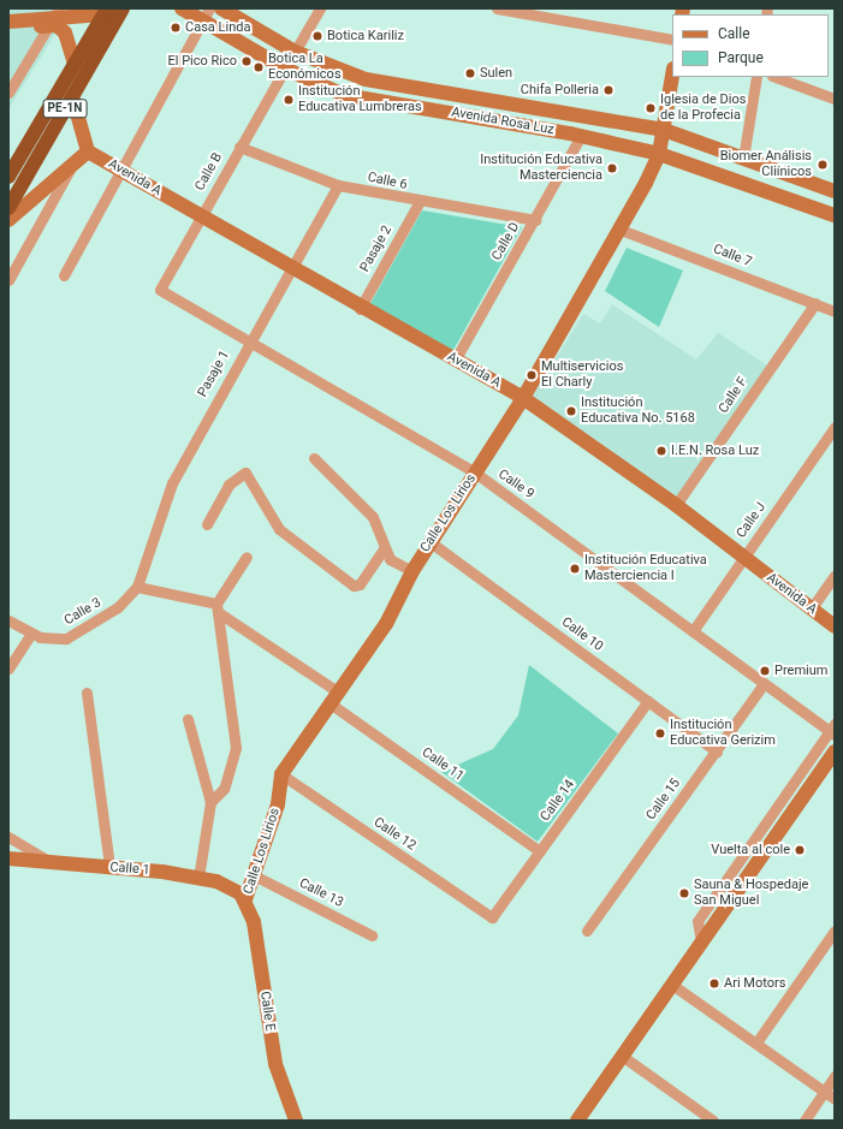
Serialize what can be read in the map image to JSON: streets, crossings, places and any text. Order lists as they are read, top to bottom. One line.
{"streets":{"highway":["PE-1N"],"street":["Avenida Rosa Luz","Calle B","Avenida A","Calle 6","Calle D","Pasaje 2","Calle 7","Pasaje 1","Calle F","Calle 9","Calle Los Lirios","Calle J","Calle 3","Calle 10","Calle 11","Calle 15","Calle 14","Calle 12","Calle 1","Calle 13","Calle E"]},"crossings":[["Avenida Rosa Luz","Calle B"],["Avenida Rosa Luz","Calle D"],["Avenida Rosa Luz","Calle Los Lirios"],["Calle B","Avenida A"],["Calle B","Calle 6"],["Calle B","Calle 9"],["Avenida A","Calle D"],["Avenida A","Pasaje 2"],["Avenida A","Pasaje 1"],["Avenida A","Calle F"],["Avenida A","Calle Los Lirios"],["Avenida A","Calle J"],["Calle 6","Calle D"],["Calle 6","Pasaje 2"],["Calle 6","Pasaje 1"],["Calle 7","Calle F"],["Calle 7","Calle Los Lirios"],["Pasaje 1","Calle 9"],["Pasaje 1","Calle 3"],["Calle 9","Calle Los Lirios"],["Calle 9","Calle J"],["Calle 9","Calle 15"],["Calle Los Lirios","Calle 10"],["Calle Los Lirios","Calle 11"],["Calle Los Lirios","Calle 12"],["Calle Los Lirios","Calle 1"],["Calle Los Lirios","Calle 13"],["Calle Los Lirios","Calle E"],["Calle 10","Calle 15"],["Calle 10","Calle 14"],["Calle 11","Calle 14"],["Calle 14","Calle 12"],["Calle 1","Calle E"]],"places":["Casa Linda","Botica Kariliz","El Pico Rico","Botica La Económicos","Sulen","Chifa Polleria","Institución Educativa Lumbreras","Iglesia de Dios de la Profecia","Biomer Análisis Cliínicos","Institución Educativa Masterciencia","Multiservicios El Charly","Institución Educativa No. 5168","I.E.N. Rosa Luz","Institución Educativa Masterciencia I","Premium","Institución Educativa Gerizim","Vuelta al cole","Sauna & Hospedaje San Miguel","Ari Motors"],"legend":["Calle","Parque"]}
